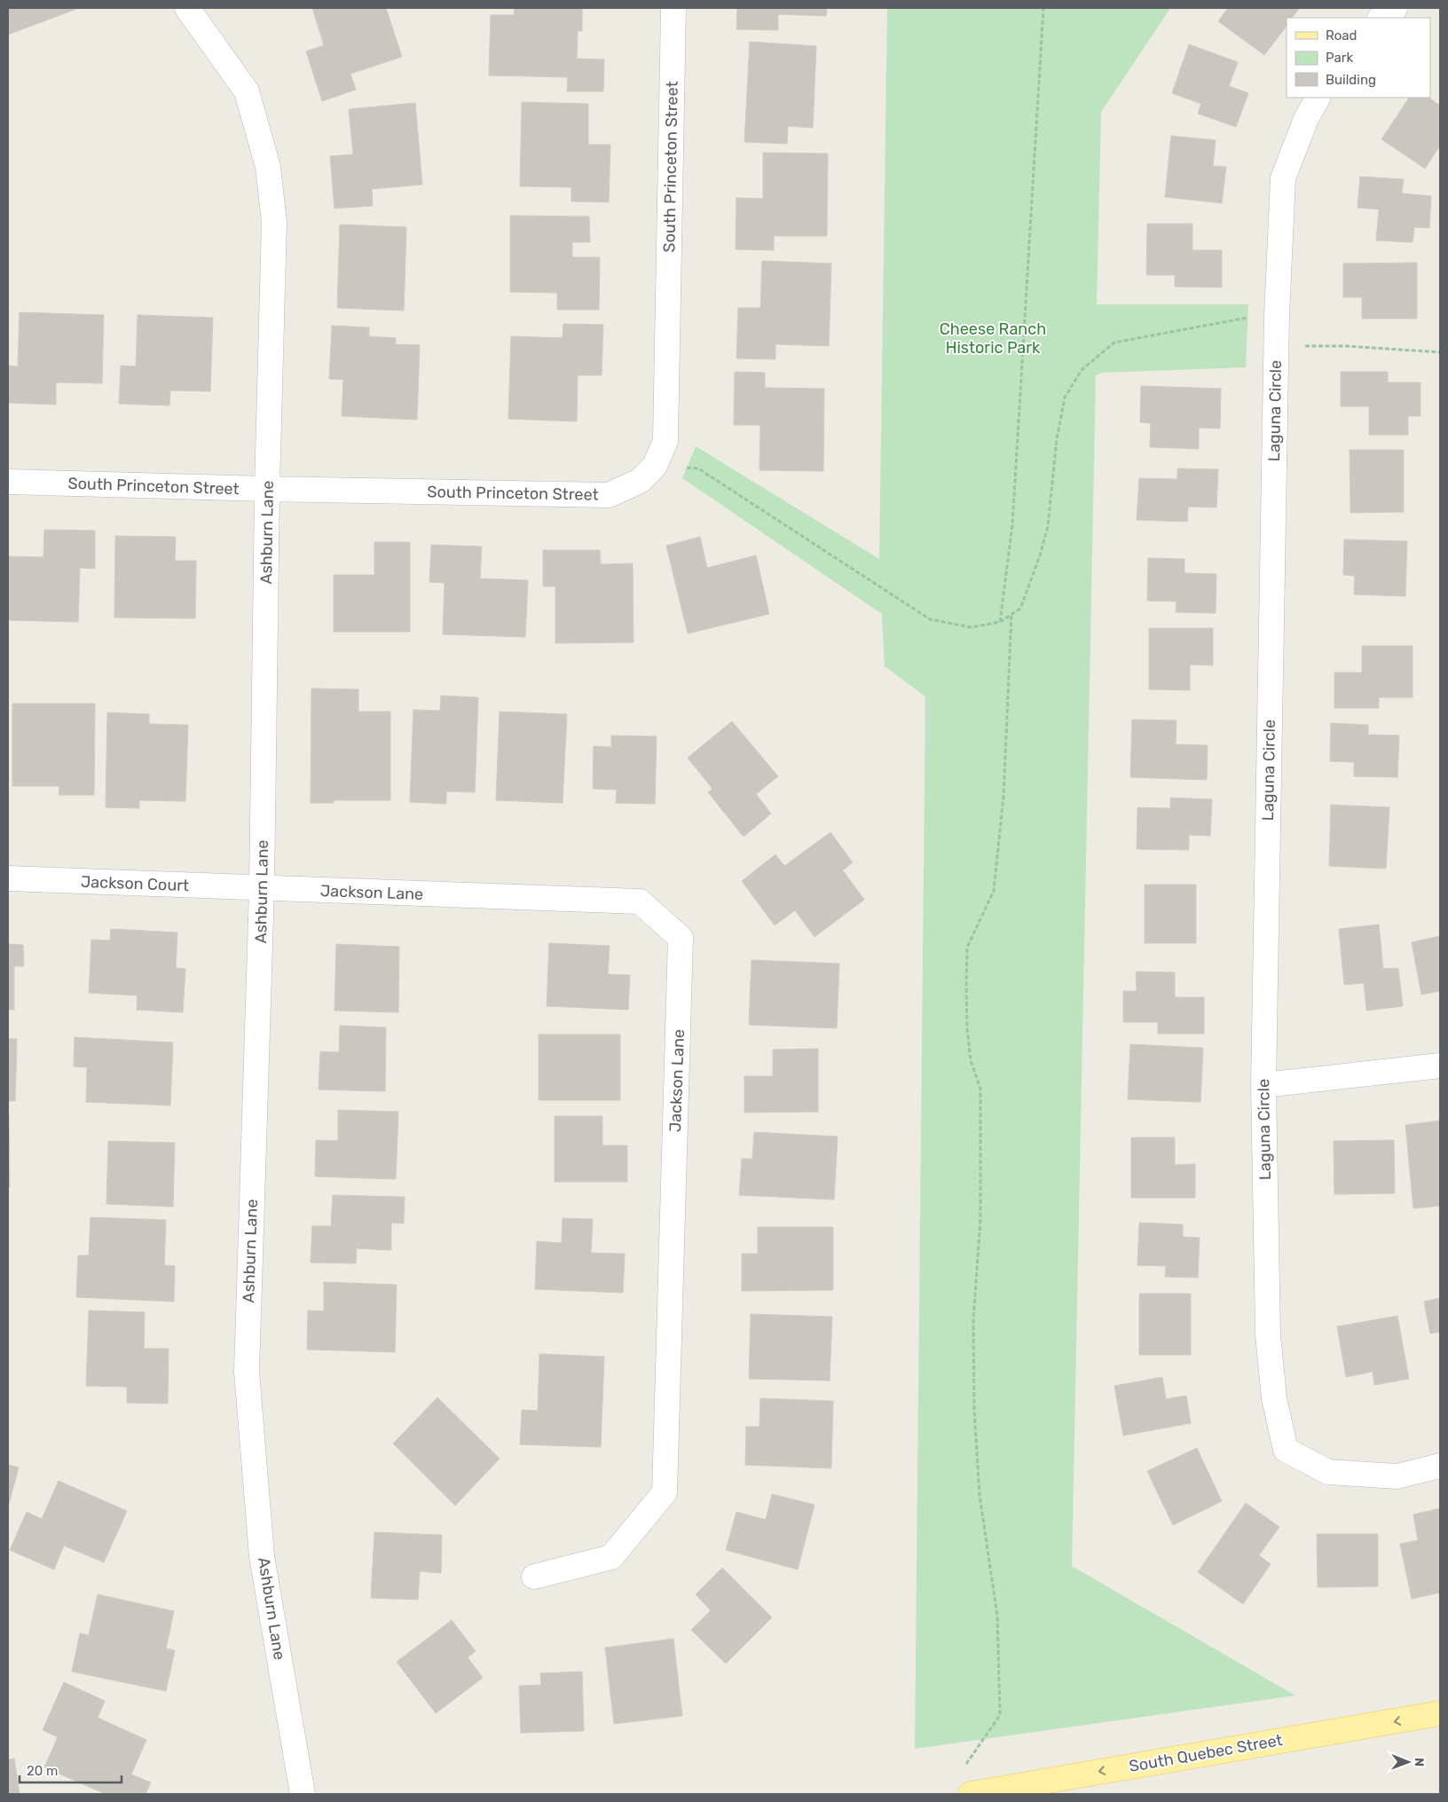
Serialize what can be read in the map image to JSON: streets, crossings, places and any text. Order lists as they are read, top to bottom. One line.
{"streets":{"main road":["South Quebec Street"],"street":["South Princeton Street","Laguna Circle","Ashburn Lane","Jackson Court","Jackson Lane"]},"crossings":[["South Princeton Street","Ashburn Lane"],["Ashburn Lane","Jackson Court"],["Ashburn Lane","Jackson Lane"],["Jackson Court","Jackson Lane"]],"one_way":["South Quebec Street"],"parks":["Cheese Ranch Historic Park"],"legend":["Road","Park","Building"],"scale_bar":"20 m","north":"right"}
